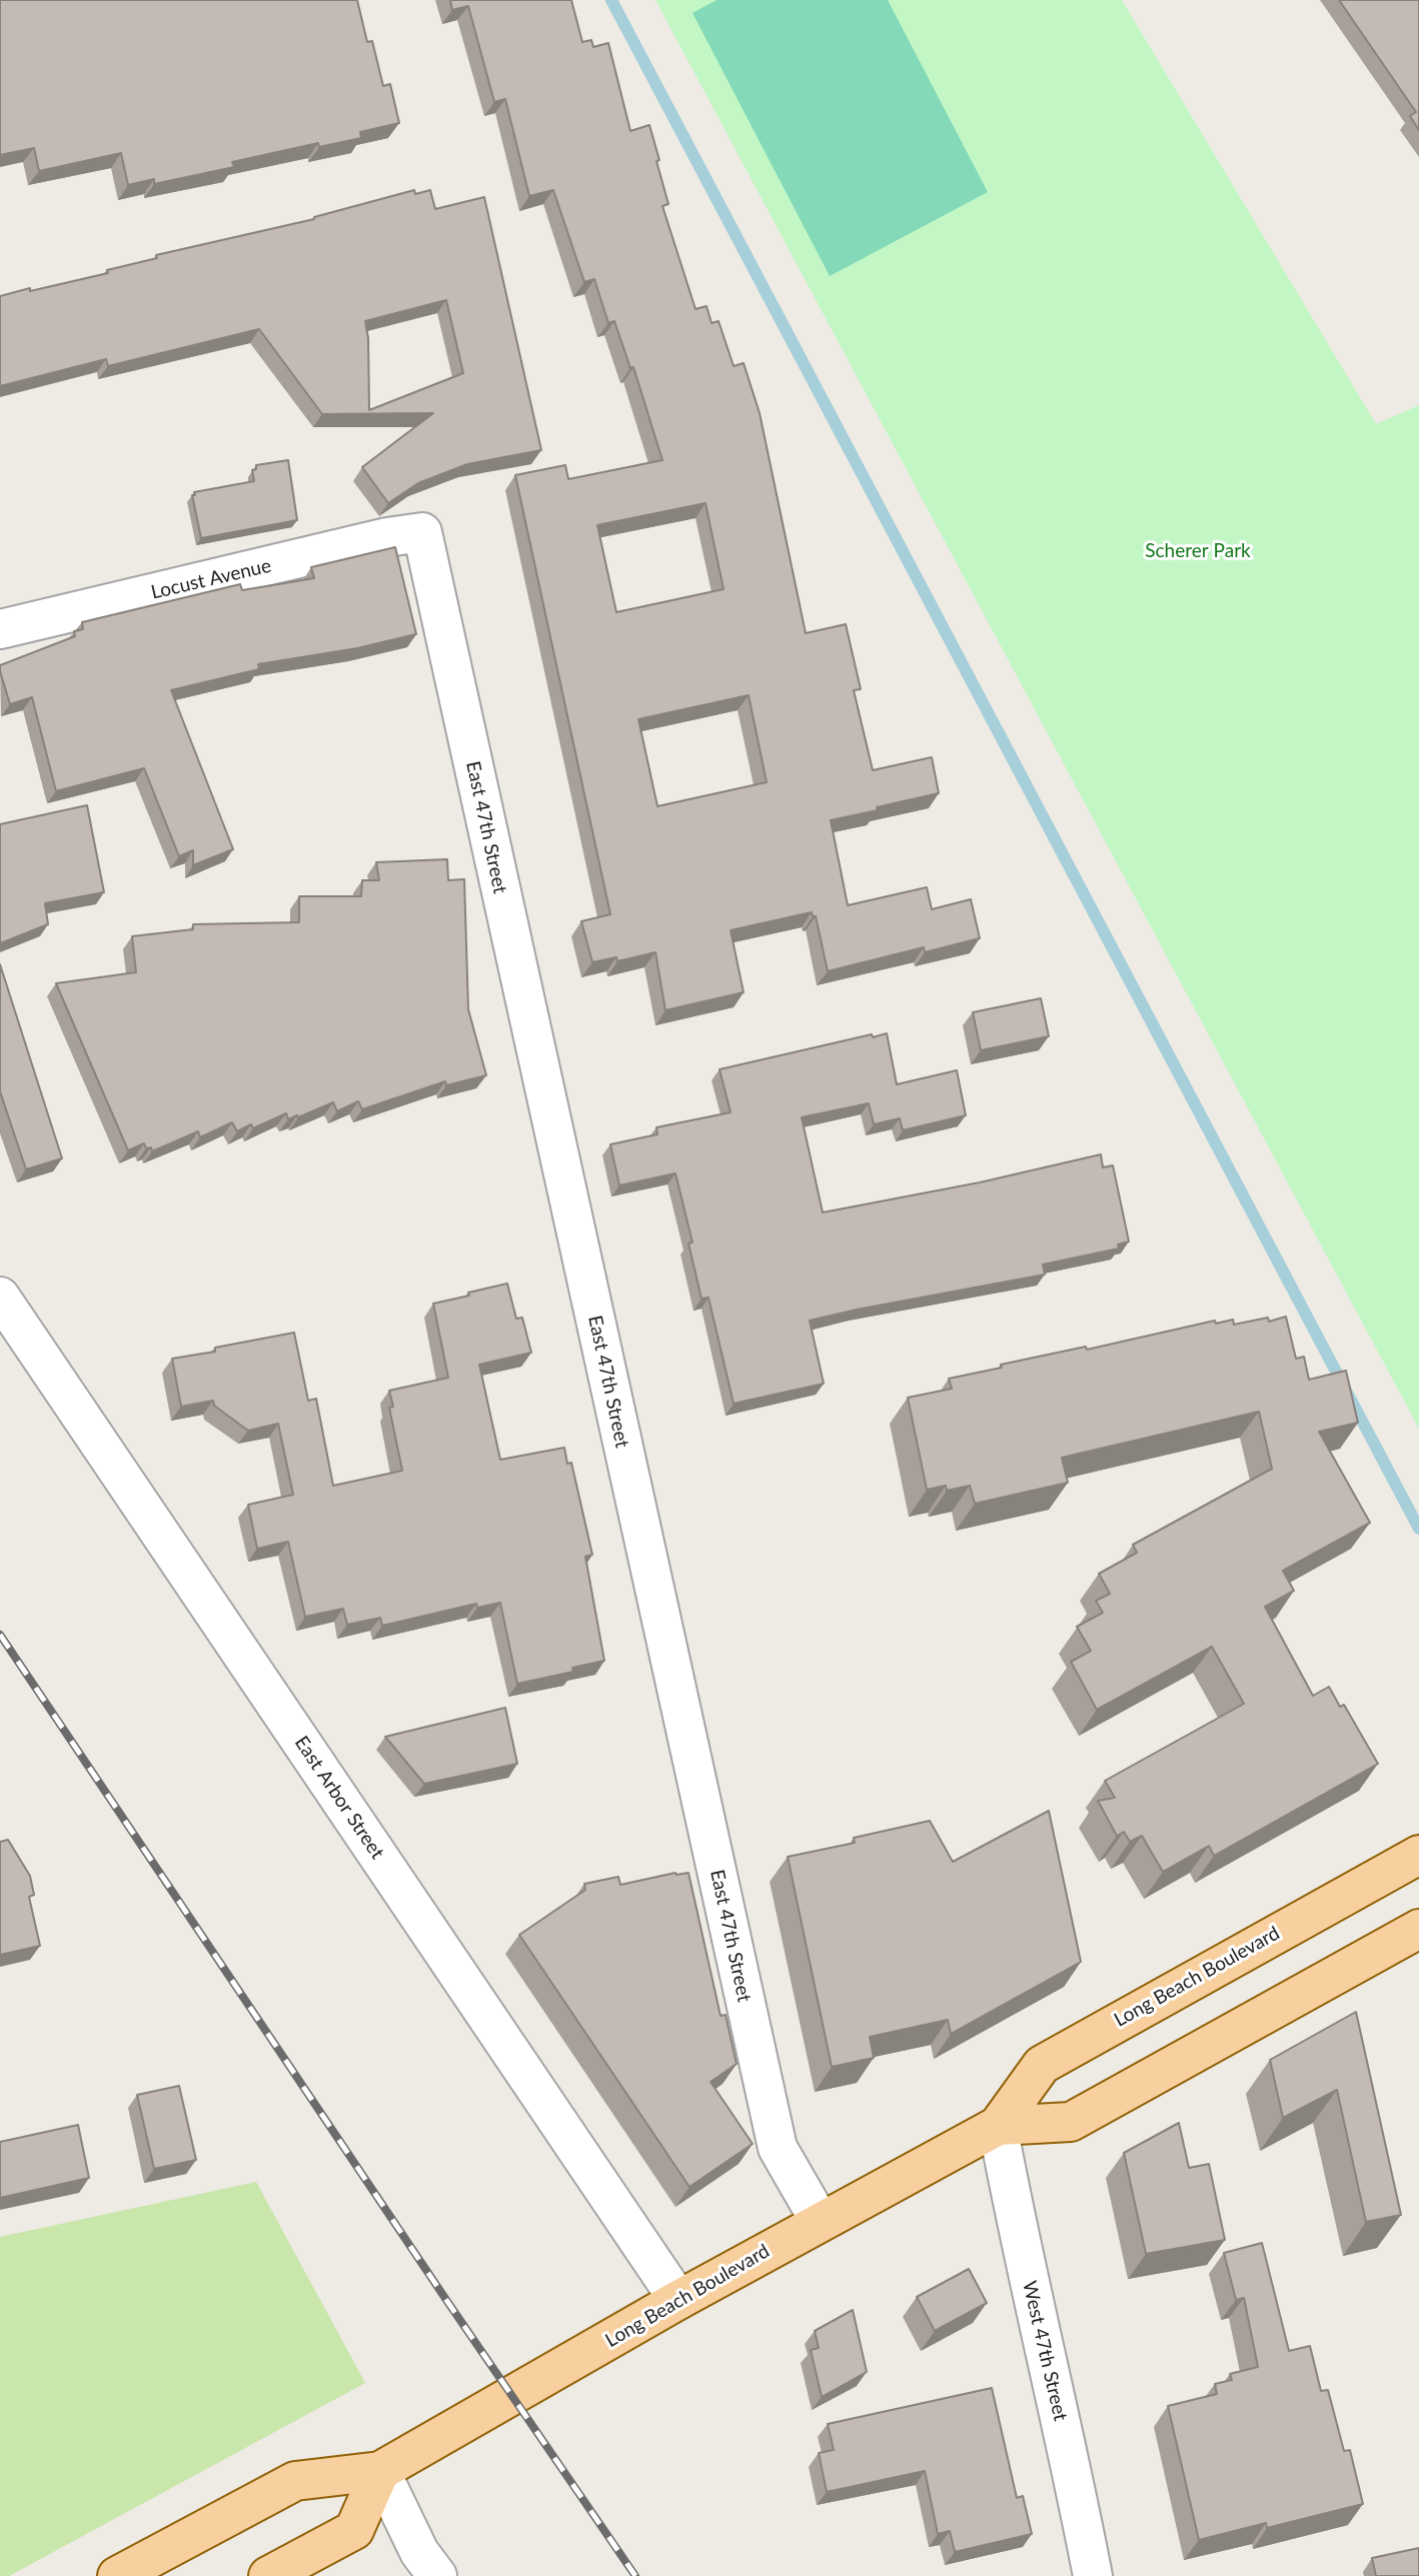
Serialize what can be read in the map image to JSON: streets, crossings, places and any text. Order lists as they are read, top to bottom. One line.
{"streets":{"main road":["Long Beach Boulevard"],"street":["Locust Avenue","East 47th Street","East Arbor Street","West 47th Street"]},"crossings":[["Locust Avenue","East 47th Street"],["East 47th Street","Long Beach Boulevard"],["East Arbor Street","Long Beach Boulevard"],["Long Beach Boulevard","West 47th Street"]],"parks":["Scherer Park"]}
